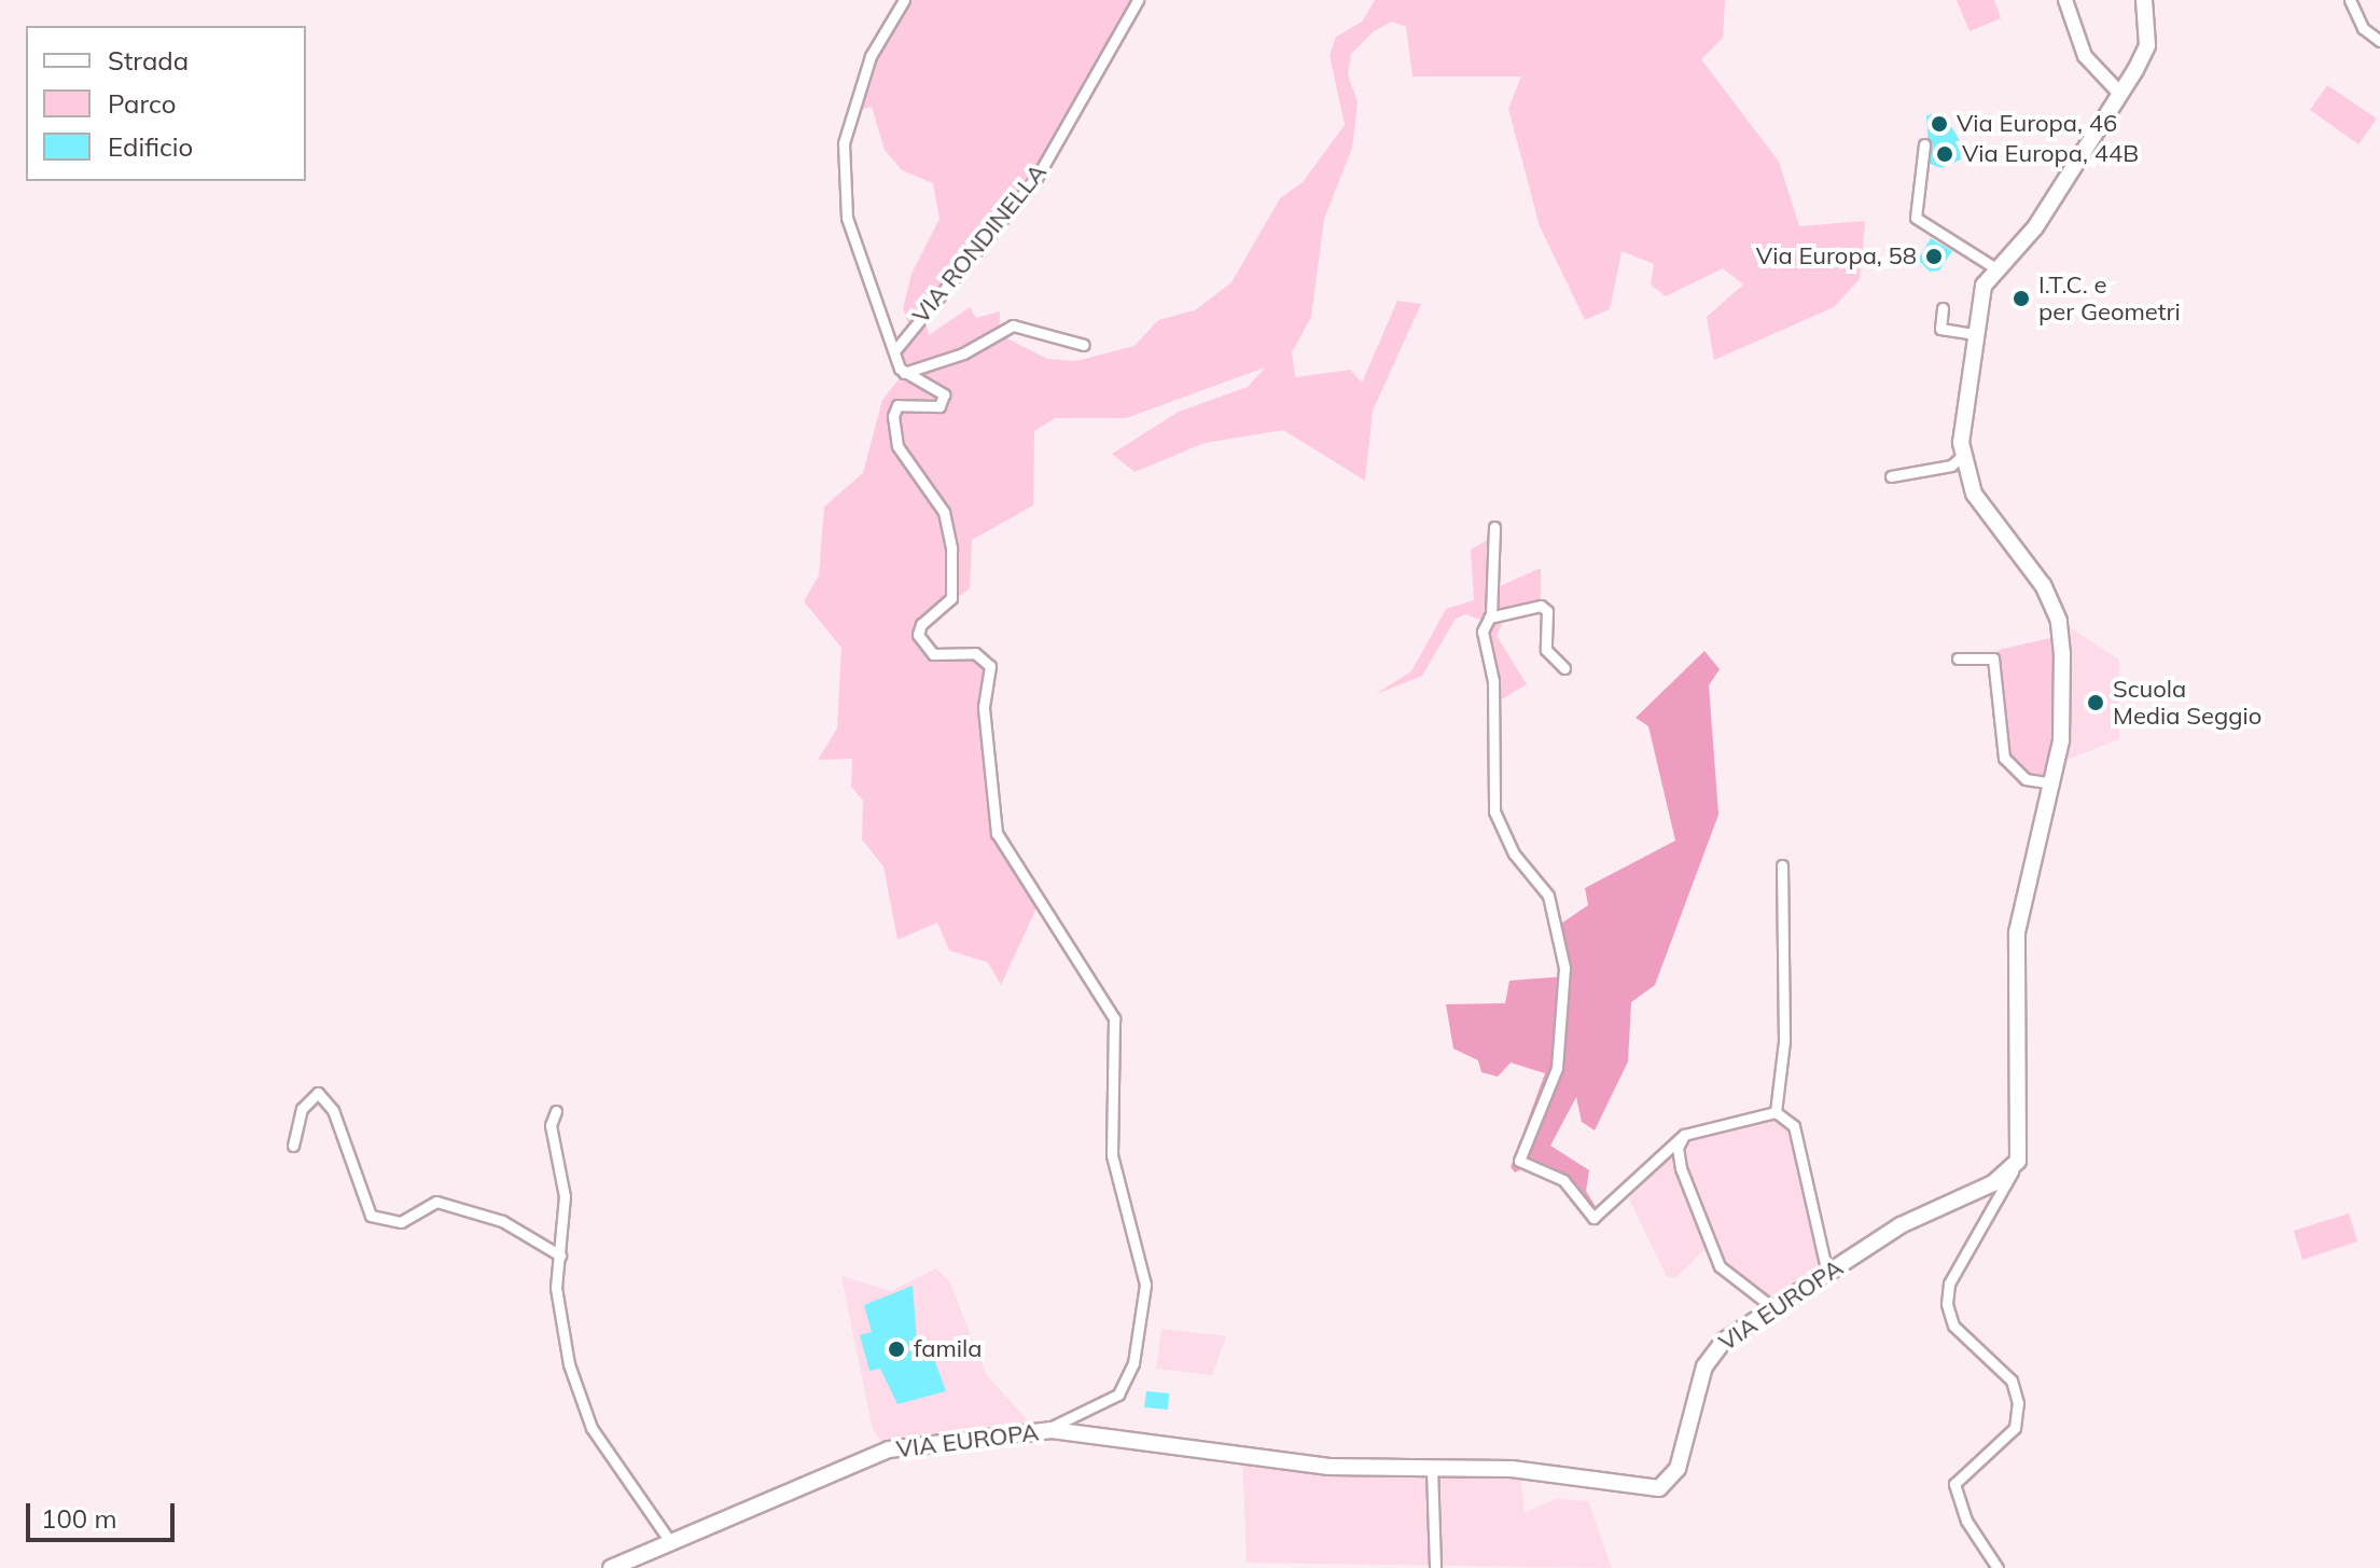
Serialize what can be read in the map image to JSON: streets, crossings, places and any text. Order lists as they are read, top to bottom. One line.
{"streets":{"main road":["VIA EUROPA"],"street":["VIA RONDINELLA"]},"places":["Via Europa, 46","Via Europa, 44B","Via Europa, 58","I.T.C. e per Geometri","Scuola Media Seggio","famila"],"legend":["Strada","Parco","Edificio"],"scale_bar":"100 m"}
